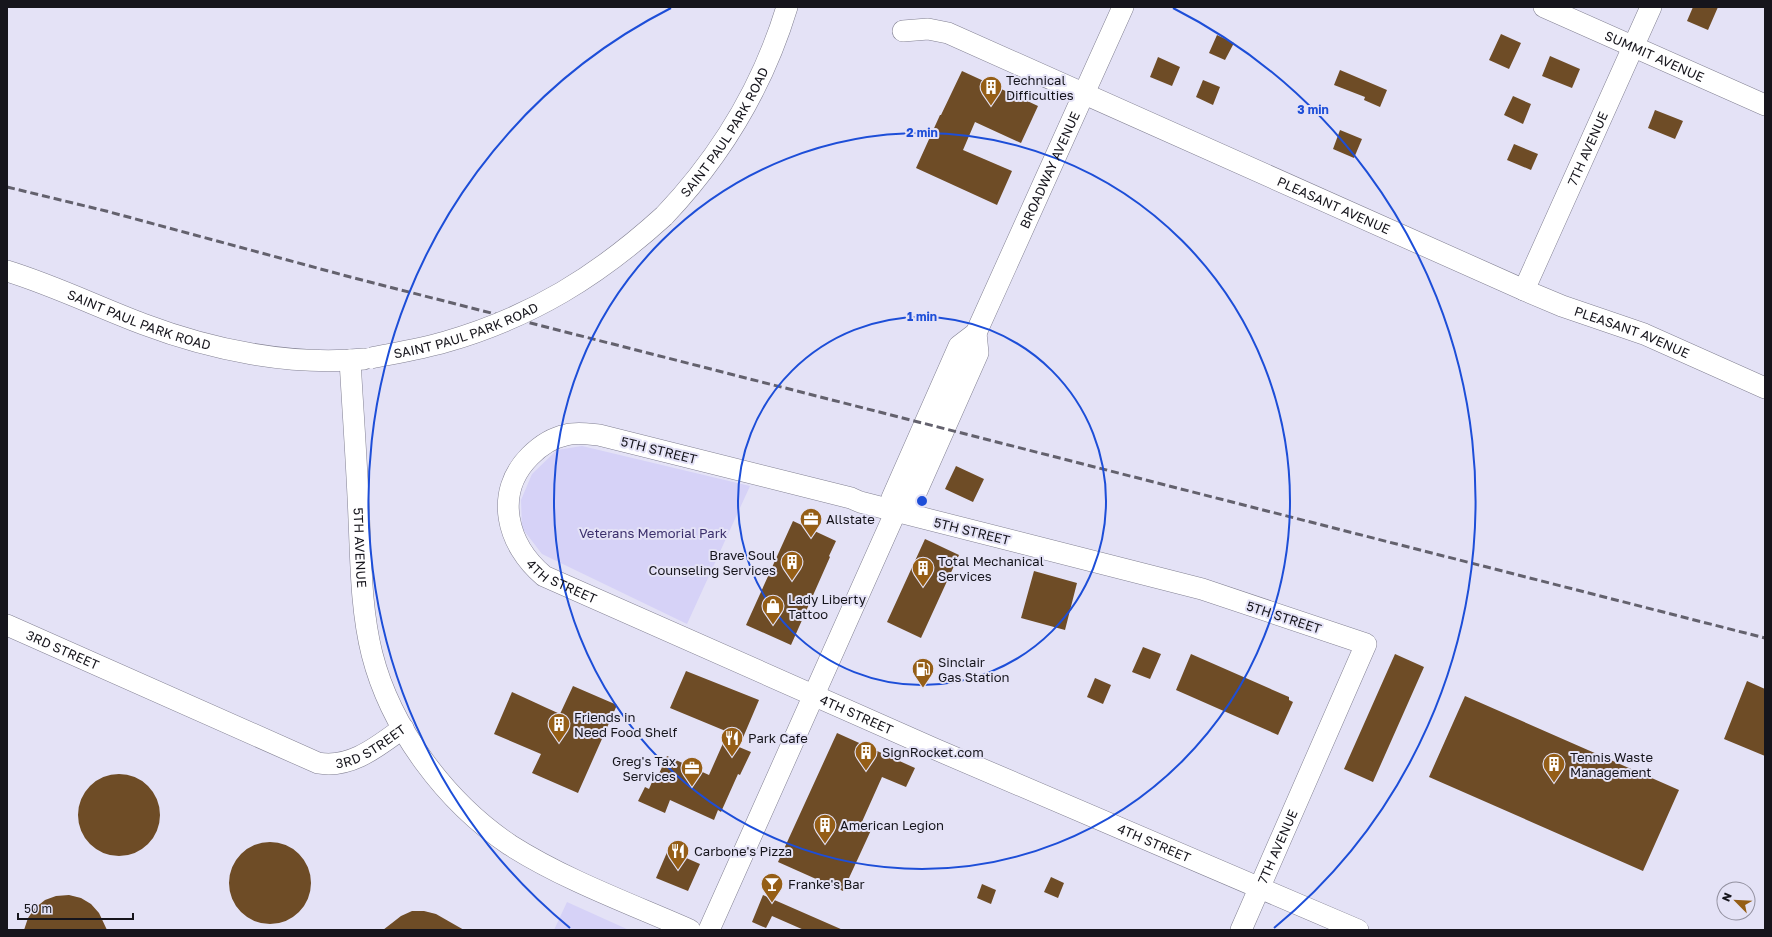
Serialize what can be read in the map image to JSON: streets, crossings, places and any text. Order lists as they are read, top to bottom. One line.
{"streets":{"street":["SUMMIT AVENUE","SAINT PAUL PARK ROAD","7TH AVENUE","BROADWAY AVENUE","PLEASANT AVENUE","5TH STREET","5TH AVENUE","4TH STREET","3RD STREET"]},"crossings":[["SUMMIT AVENUE","7TH AVENUE"],["SAINT PAUL PARK ROAD","5TH AVENUE"],["7TH AVENUE","PLEASANT AVENUE"],["7TH AVENUE","5TH STREET"],["7TH AVENUE","4TH STREET"],["BROADWAY AVENUE","PLEASANT AVENUE"],["BROADWAY AVENUE","5TH STREET"],["5TH STREET","4TH STREET"],["5TH AVENUE","3RD STREET"]],"parks":["Veterans Memorial Park"],"places":{"building":["Technical Difficulties","Brave Soul Counseling Services","Total Mechanical Services","Friends in Need Food Shelf","SignRocket.com","Tennis Waste Management","American Legion"],"office":["Allstate","Greg's Tax Services"],"shop":["Lady Liberty Tattoo"],"fuel station":["Sinclair Gas Station"],"restaurant":["Park Cafe","Carbone's Pizza"],"bar":["Franke's Bar"]},"scale_bar":"50 m","north":"top left","rings":["3 min","2 min","1 min"]}
